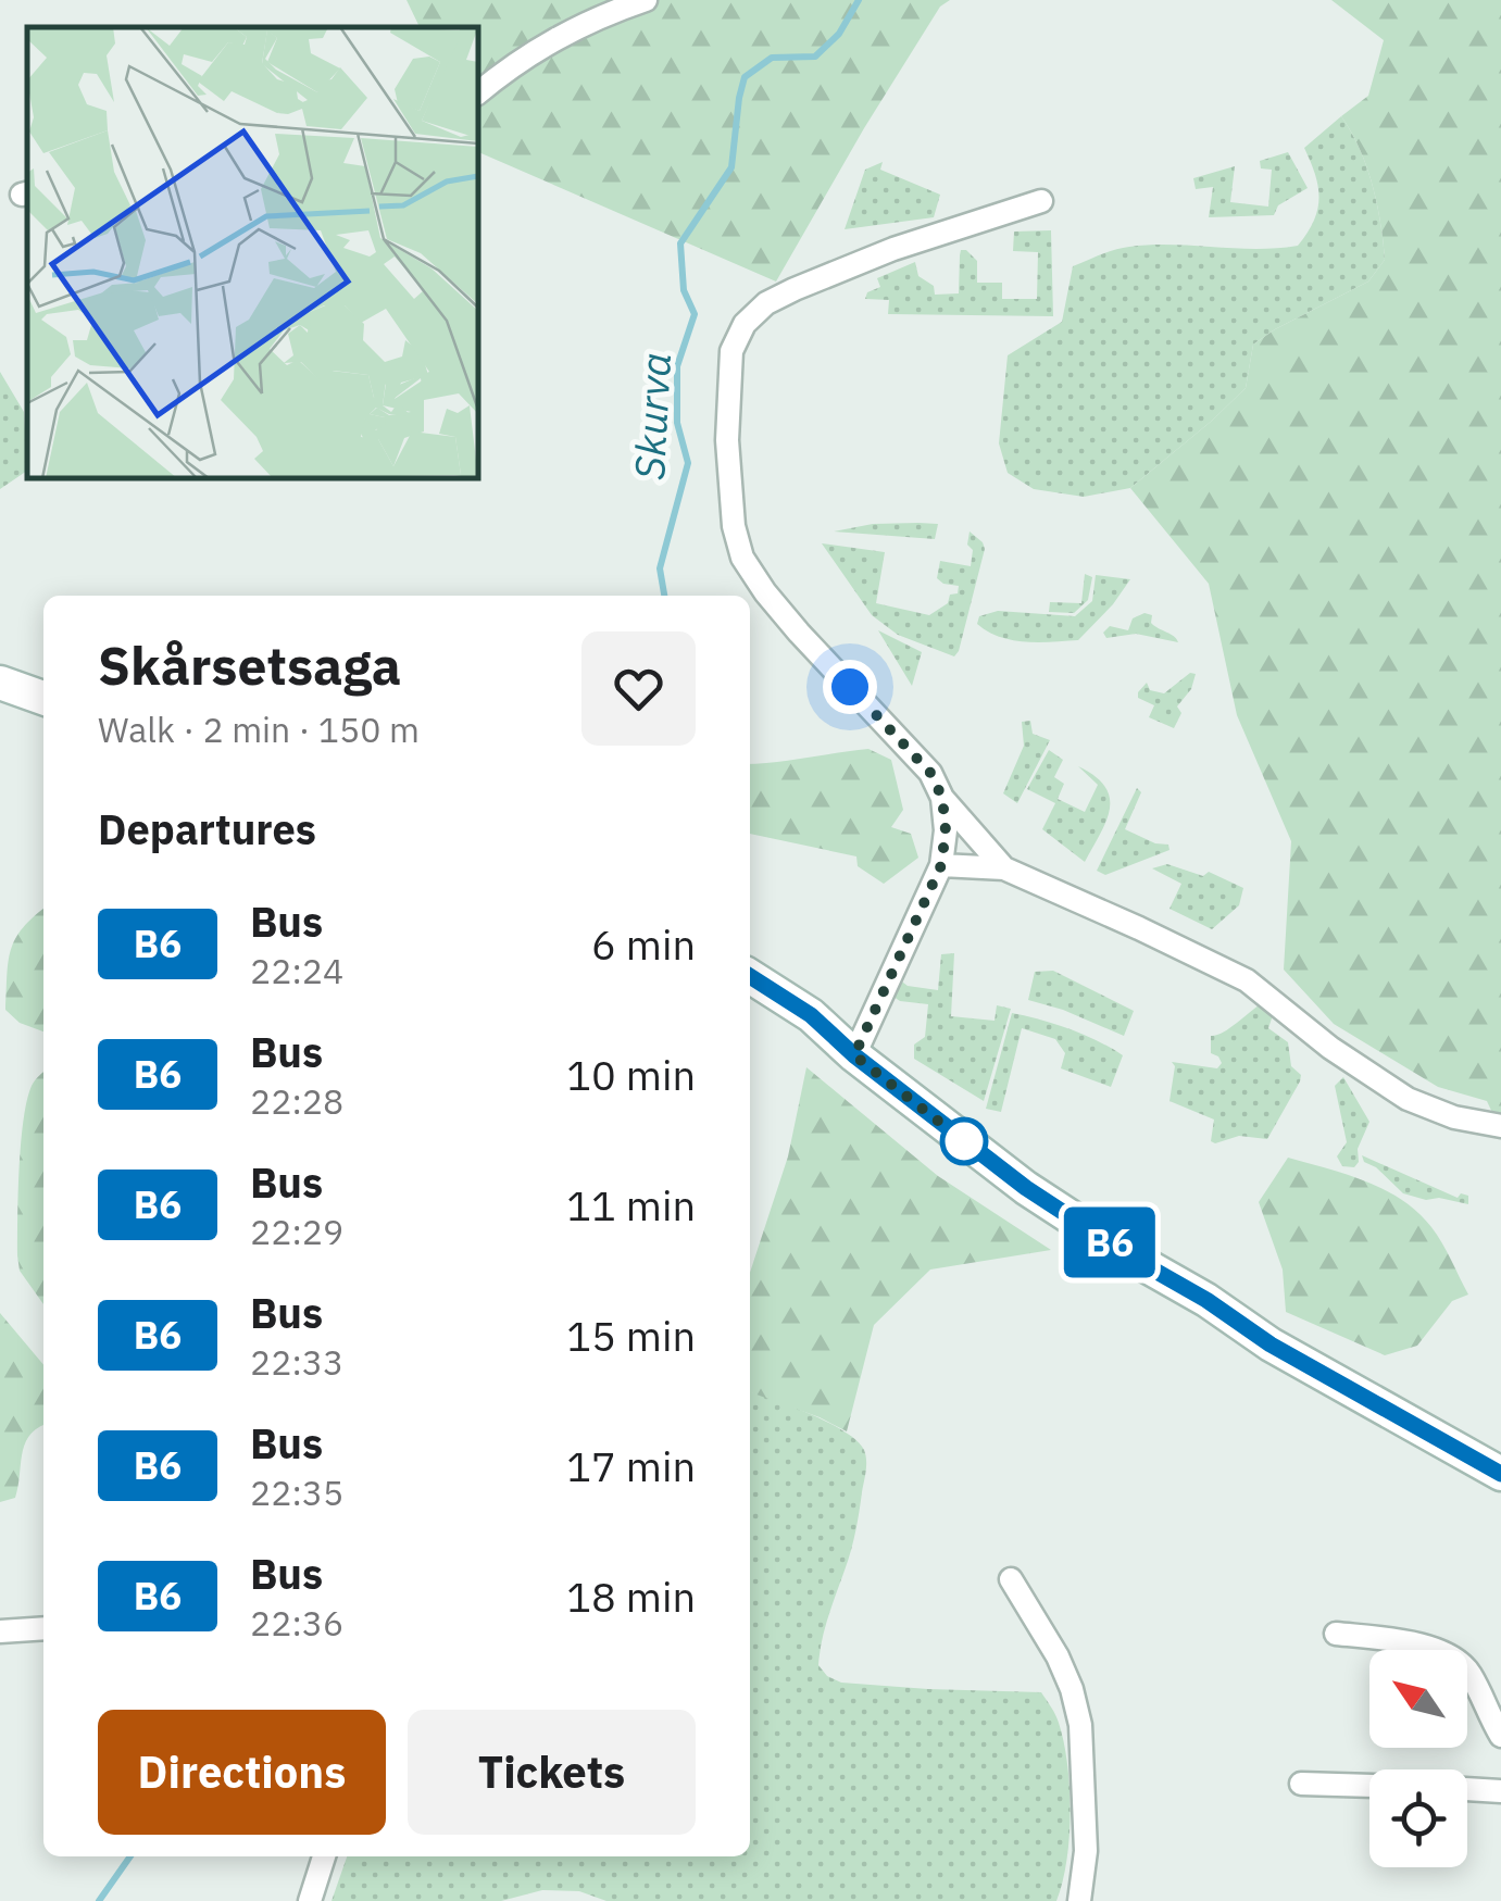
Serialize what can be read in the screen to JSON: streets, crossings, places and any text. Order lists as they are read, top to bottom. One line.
{"water":["Skurva"],"lines":["bus line B6"],"north":"top left","page":{"on_map":"B6","heading":[["Skårsetsaga","Walk · 2 min · 150 m"],"Departures"],"list":[{"mark":"B6","name":"Bus","note":"22:24","value":"6 min"},{"mark":"B6","name":"Bus","note":"22:28","value":"10 min"},{"mark":"B6","name":"Bus","note":"22:29","value":"11 min"},{"mark":"B6","name":"Bus","note":"22:33","value":"15 min"},{"mark":"B6","name":"Bus","note":"22:35","value":"17 min"},{"mark":"B6","name":"Bus","note":"22:36","value":"18 min"}],"buttons":["Directions","Tickets"]}}
